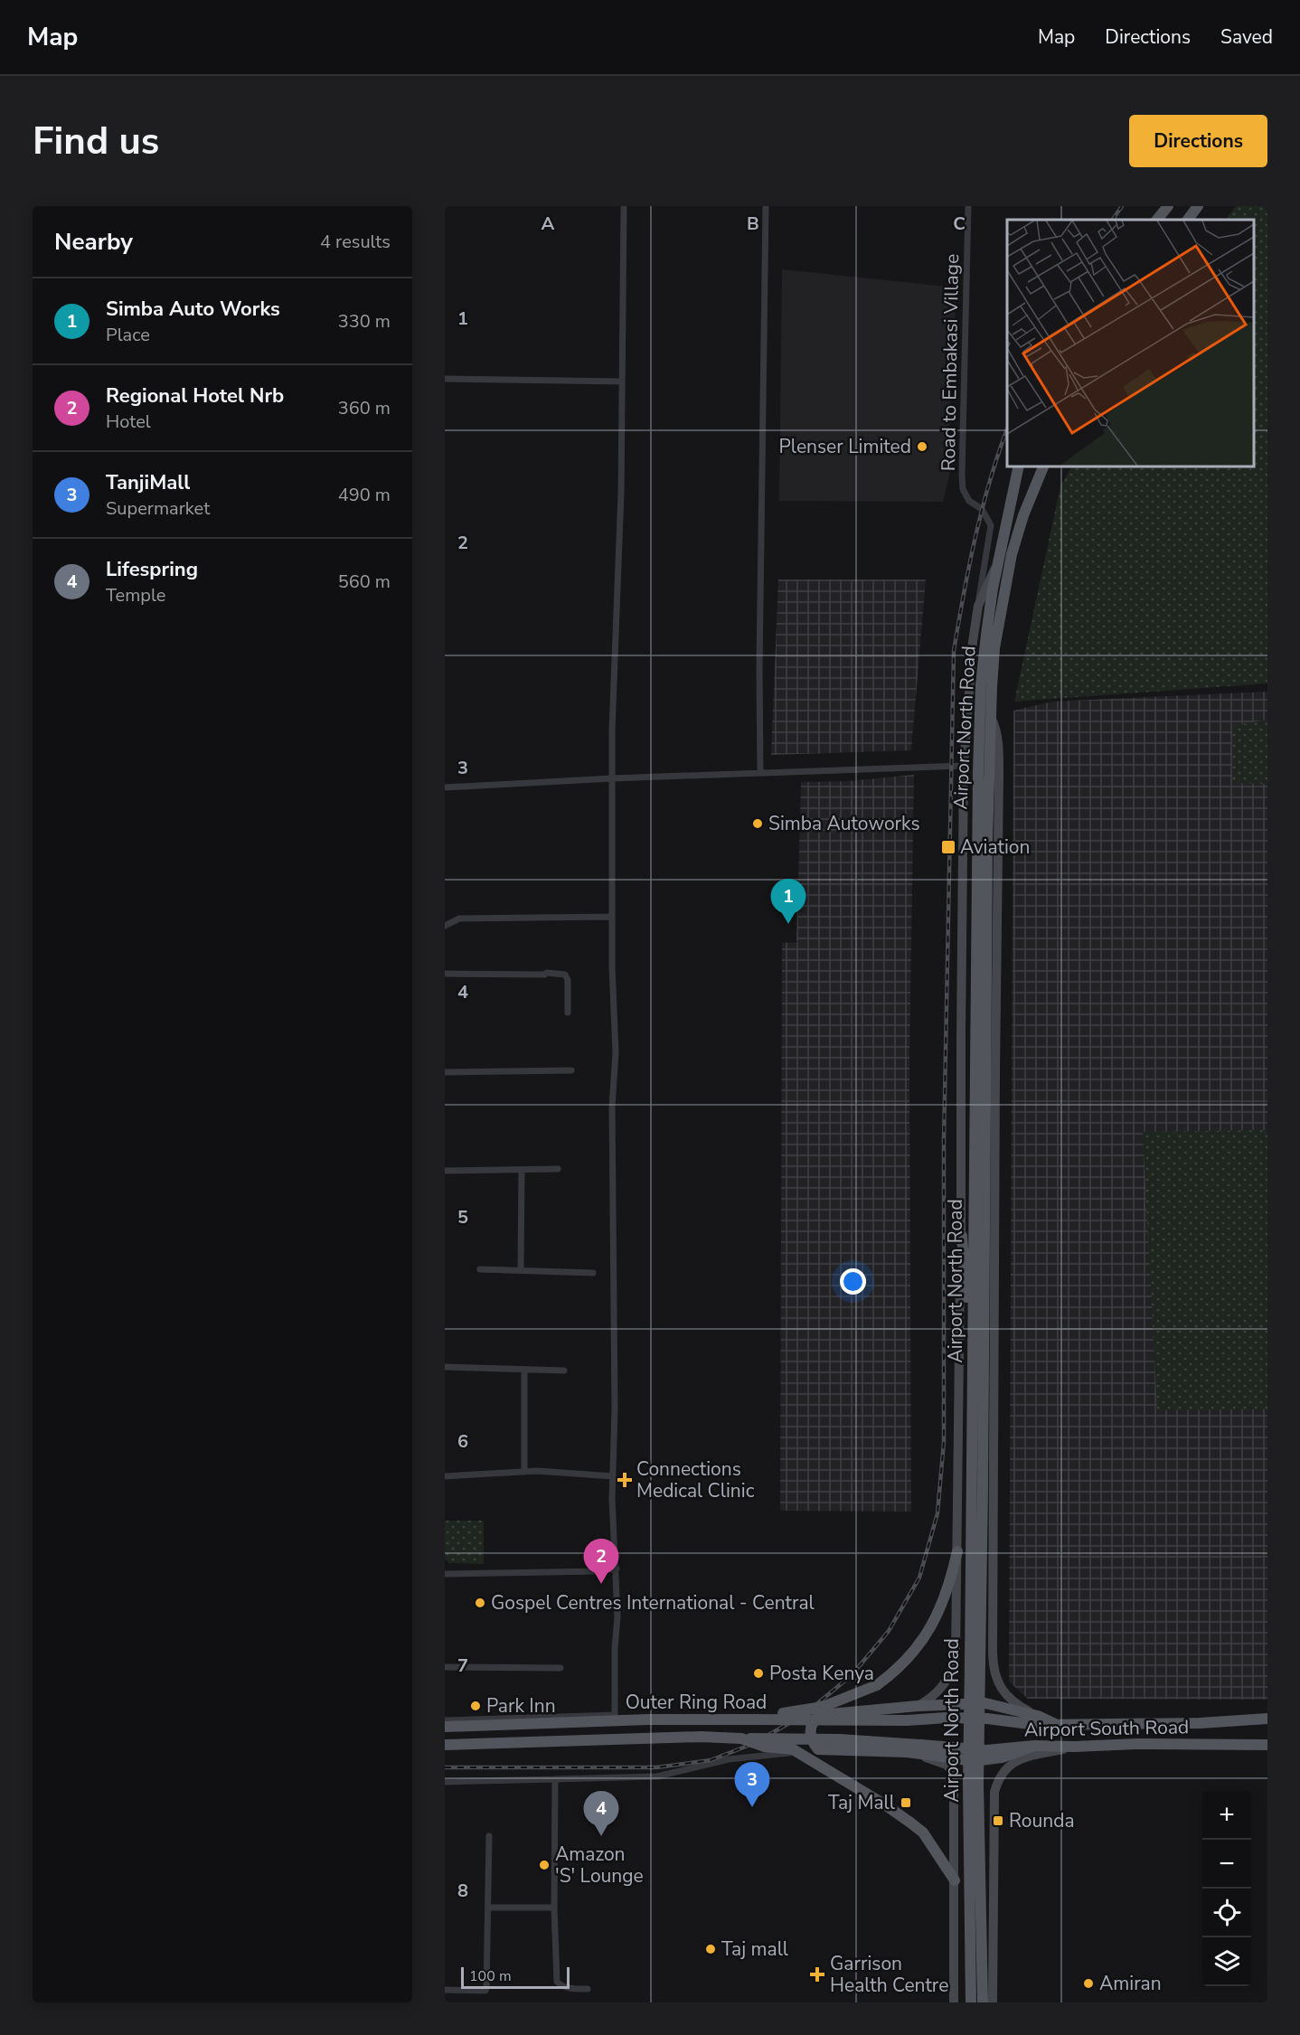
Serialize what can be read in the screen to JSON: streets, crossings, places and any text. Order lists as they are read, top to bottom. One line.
{"streets":{"main road":["Airport North Road","Outer Ring Road","Airport South Road"],"street":["Road to Embakasi Village"]},"crossings":[["Road to Embakasi Village","Airport North Road"],["Outer Ring Road","Airport South Road"]],"places":{"other":["Plenser Limited","Simba Autoworks","Gospel Centres International - Central","Posta Kenya","Park Inn","Amazon 'S' Lounge","Taj mall","Amiran"],"transit":["Aviation","Taj Mall","Rounda"],"health":["Connections Medical Clinic","Garrison Health Centre"]},"scale_bar":"100 m","page":{"header":"Map","nav":["Map","Directions","Saved"],"buttons":"Directions","title":"Find us","heading":["Nearby","4 results"],"list":[{"mark":"1","name":"Simba Auto Works","note":"Place","value":"330 m"},{"mark":"2","name":"Regional Hotel Nrb","note":"Hotel","value":"360 m"},{"mark":"3","name":"TanjiMall","note":"Supermarket","value":"490 m"},{"mark":"4","name":"Lifespring","note":"Temple","value":"560 m"}],"pins":["1","2","3","4"],"map_buttons":["+","−"],"scale":"100 m"},"grid":{"columns":["A","B","C"],"rows":["1","2","3","4","5","6","7","8"]}}
